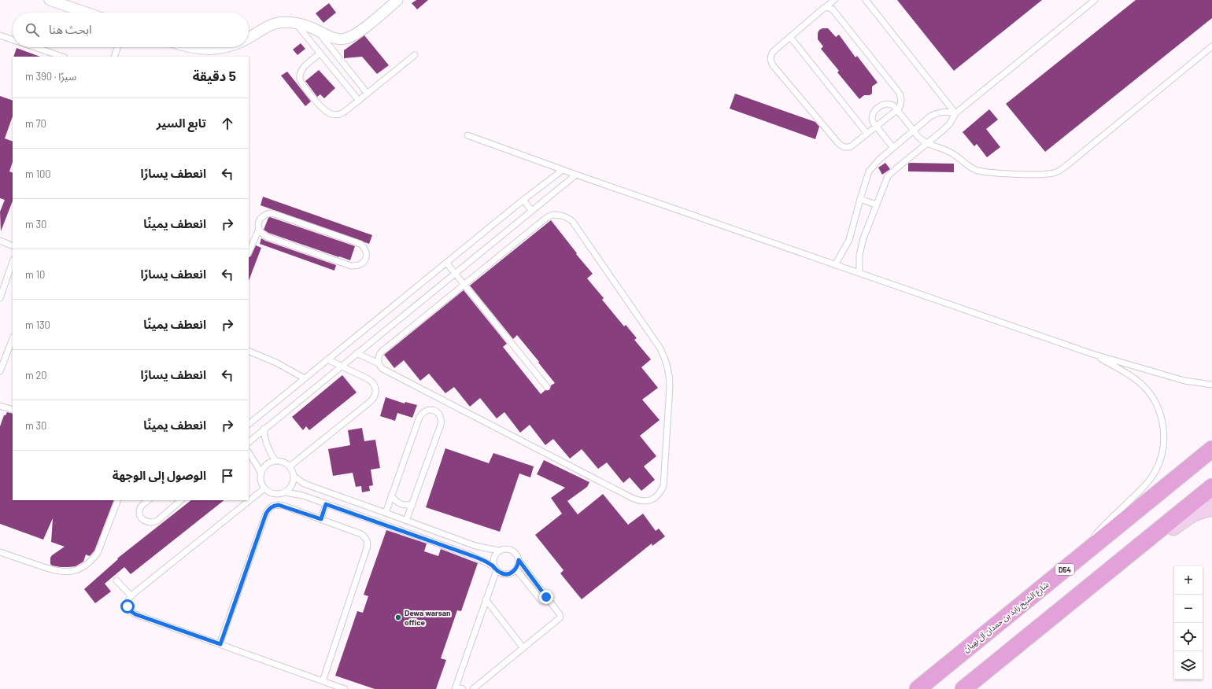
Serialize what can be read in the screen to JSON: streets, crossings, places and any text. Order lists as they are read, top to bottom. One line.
{"streets":{"main road":["D54","شارع الشيخ زايد بن حمدان آل نهيان"]},"places":["Dewa warsan office"],"page":{"search":"ابحث هنا","heading":["5 دقيقة","سيرًا · 390 m"],"list":[["تابع السير","70 m"],["انعطف يسارًا","100 m"],["انعطف يمينًا","30 m"],["انعطف يسارًا","10 m"],["انعطف يمينًا","130 m"],["انعطف يسارًا","20 m"],["انعطف يمينًا","30 m"],"الوصول إلى الوجهة"],"map_buttons":["+","−"]}}
